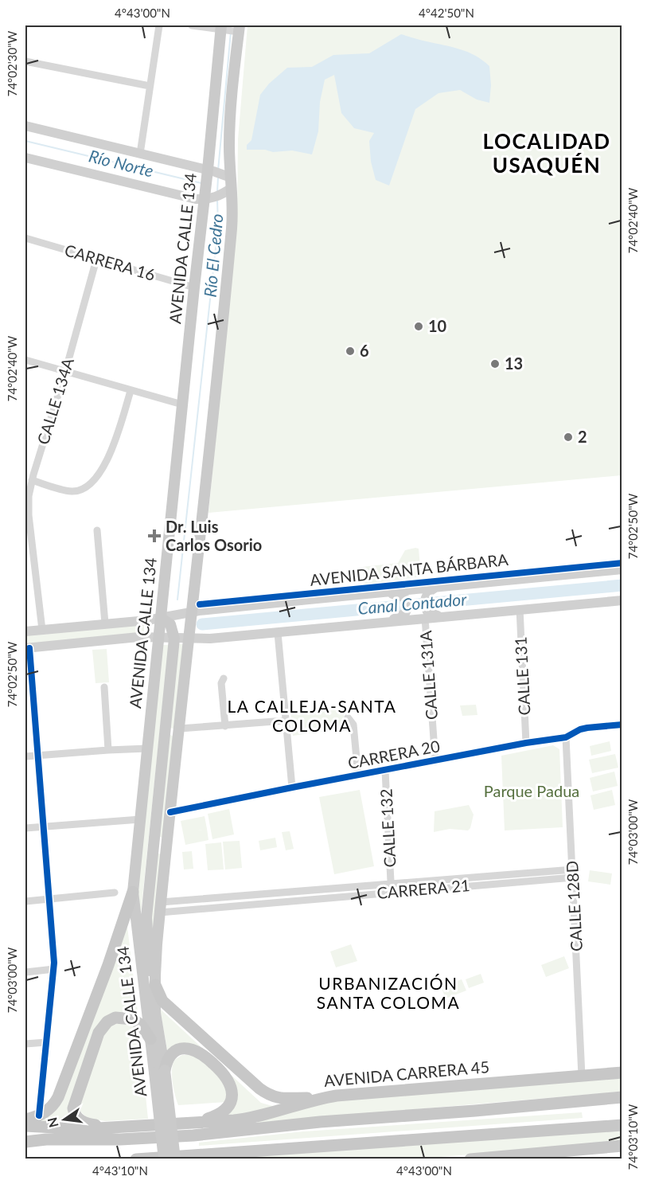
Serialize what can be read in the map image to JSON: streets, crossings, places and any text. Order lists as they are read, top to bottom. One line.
{"streets":{"highway":["AVENIDA CARRERA 45"],"main road":["AVENIDA CALLE 134"],"street":["CARRERA 16","CALLE 134A","CALLE 131A","CALLE 131","CARRERA 20","CALLE 132","CARRERA 21","CALLE 128D"],"cycle path":["AVENIDA SANTA BÁRBARA"]},"crossings":[["AVENIDA CALLE 134","CARRERA 16"],["AVENIDA CALLE 134","CARRERA 20"],["AVENIDA CALLE 134","CARRERA 21"],["CARRERA 16","CALLE 134A"],["CALLE 131A","CARRERA 20"],["CALLE 131","CARRERA 20"],["CARRERA 20","CALLE 132"],["CARRERA 20","CALLE 128D"],["CALLE 132","CARRERA 21"],["CARRERA 21","CALLE 128D"],["CALLE 128D","AVENIDA CARRERA 45"]],"districts":["LOCALIDAD USAQUÉN","LA CALLEJA-SANTA COLOMA","URBANIZACIÓN SANTA COLOMA"],"water":["Río Norte","Río El Cedro","Canal Contador"],"parks":["Parque Padua"],"places":{"other":["10","6","13","2"],"health":["Dr. Luis Carlos Osorio"]},"north":"left","coordinates":["4°43'00\"N","4°42'50\"N","74°02'30\"W","74°02'40\"W","74°02'50\"W","74°03'00\"W","74°03'10\"W","4°43'10\"N"]}
